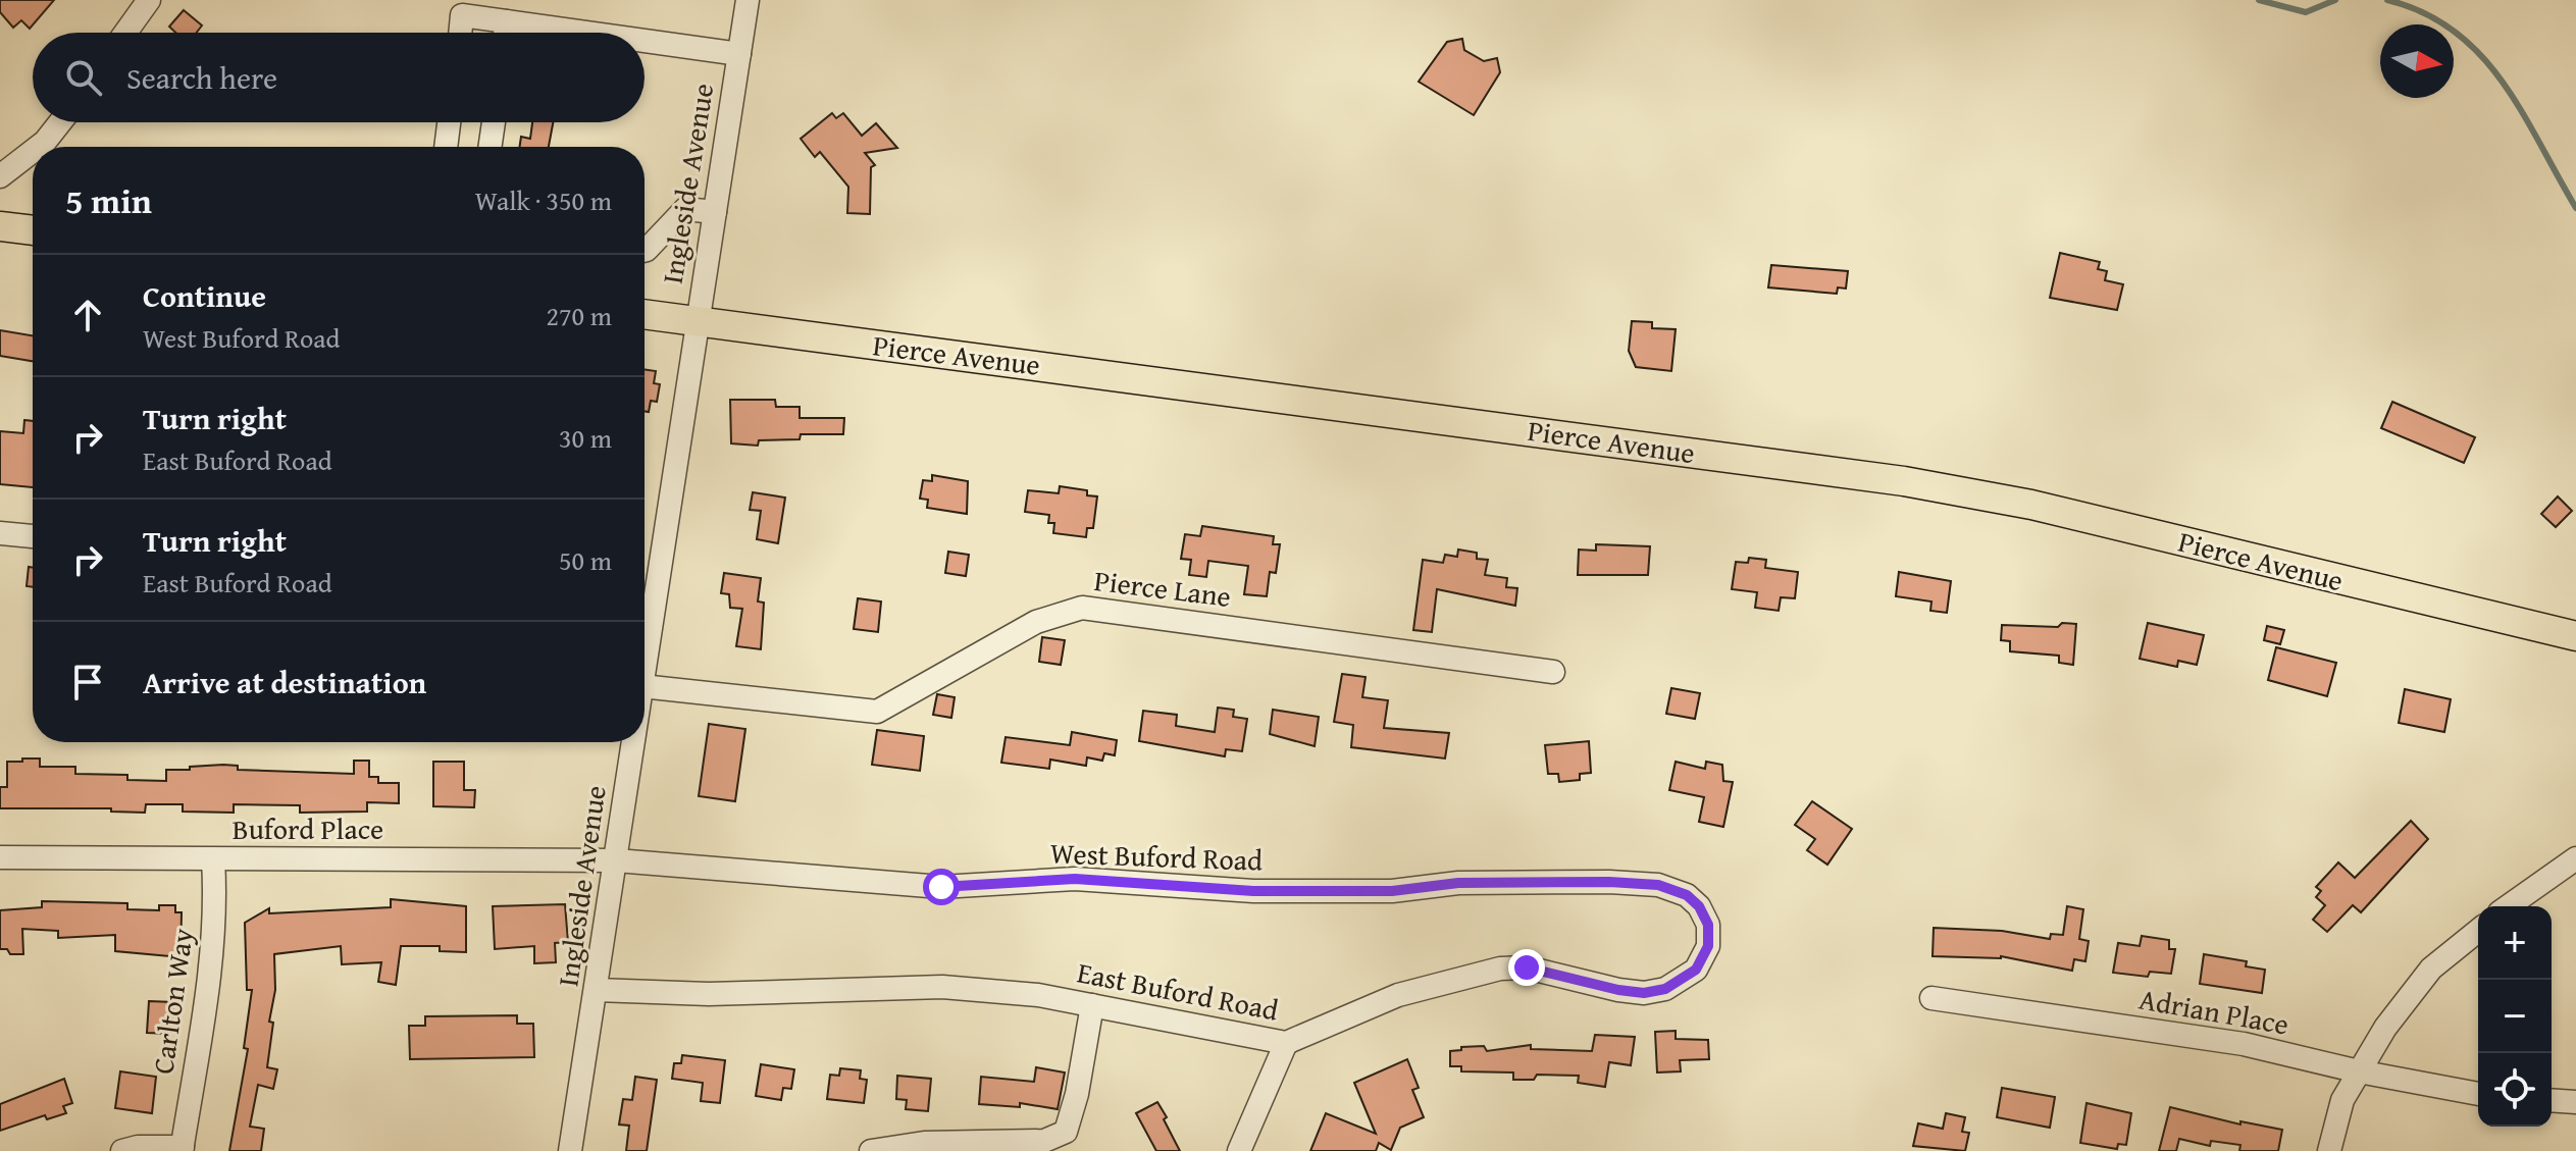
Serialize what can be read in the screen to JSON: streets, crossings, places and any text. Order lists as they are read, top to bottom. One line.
{"streets":{"main road":["Pierce Avenue"],"street":["Ingleside Avenue","Pierce Lane","Buford Place","West Buford Road","East Buford Road","Carlton Way","Adrian Place"]},"crossings":[["Ingleside Avenue","Pierce Avenue"],["Ingleside Avenue","Buford Place"],["Ingleside Avenue","West Buford Road"],["Ingleside Avenue","East Buford Road"],["Buford Place","West Buford Road"],["Buford Place","Carlton Way"],["West Buford Road","East Buford Road"]],"north":"right","page":{"search":"Search here","heading":["5 min","Walk · 350 m"],"list":[["Continue","West Buford Road","270 m"],["Turn right","East Buford Road","30 m"],["Turn right","East Buford Road","50 m"],"Arrive at destination"],"map_buttons":["+","−"]}}
